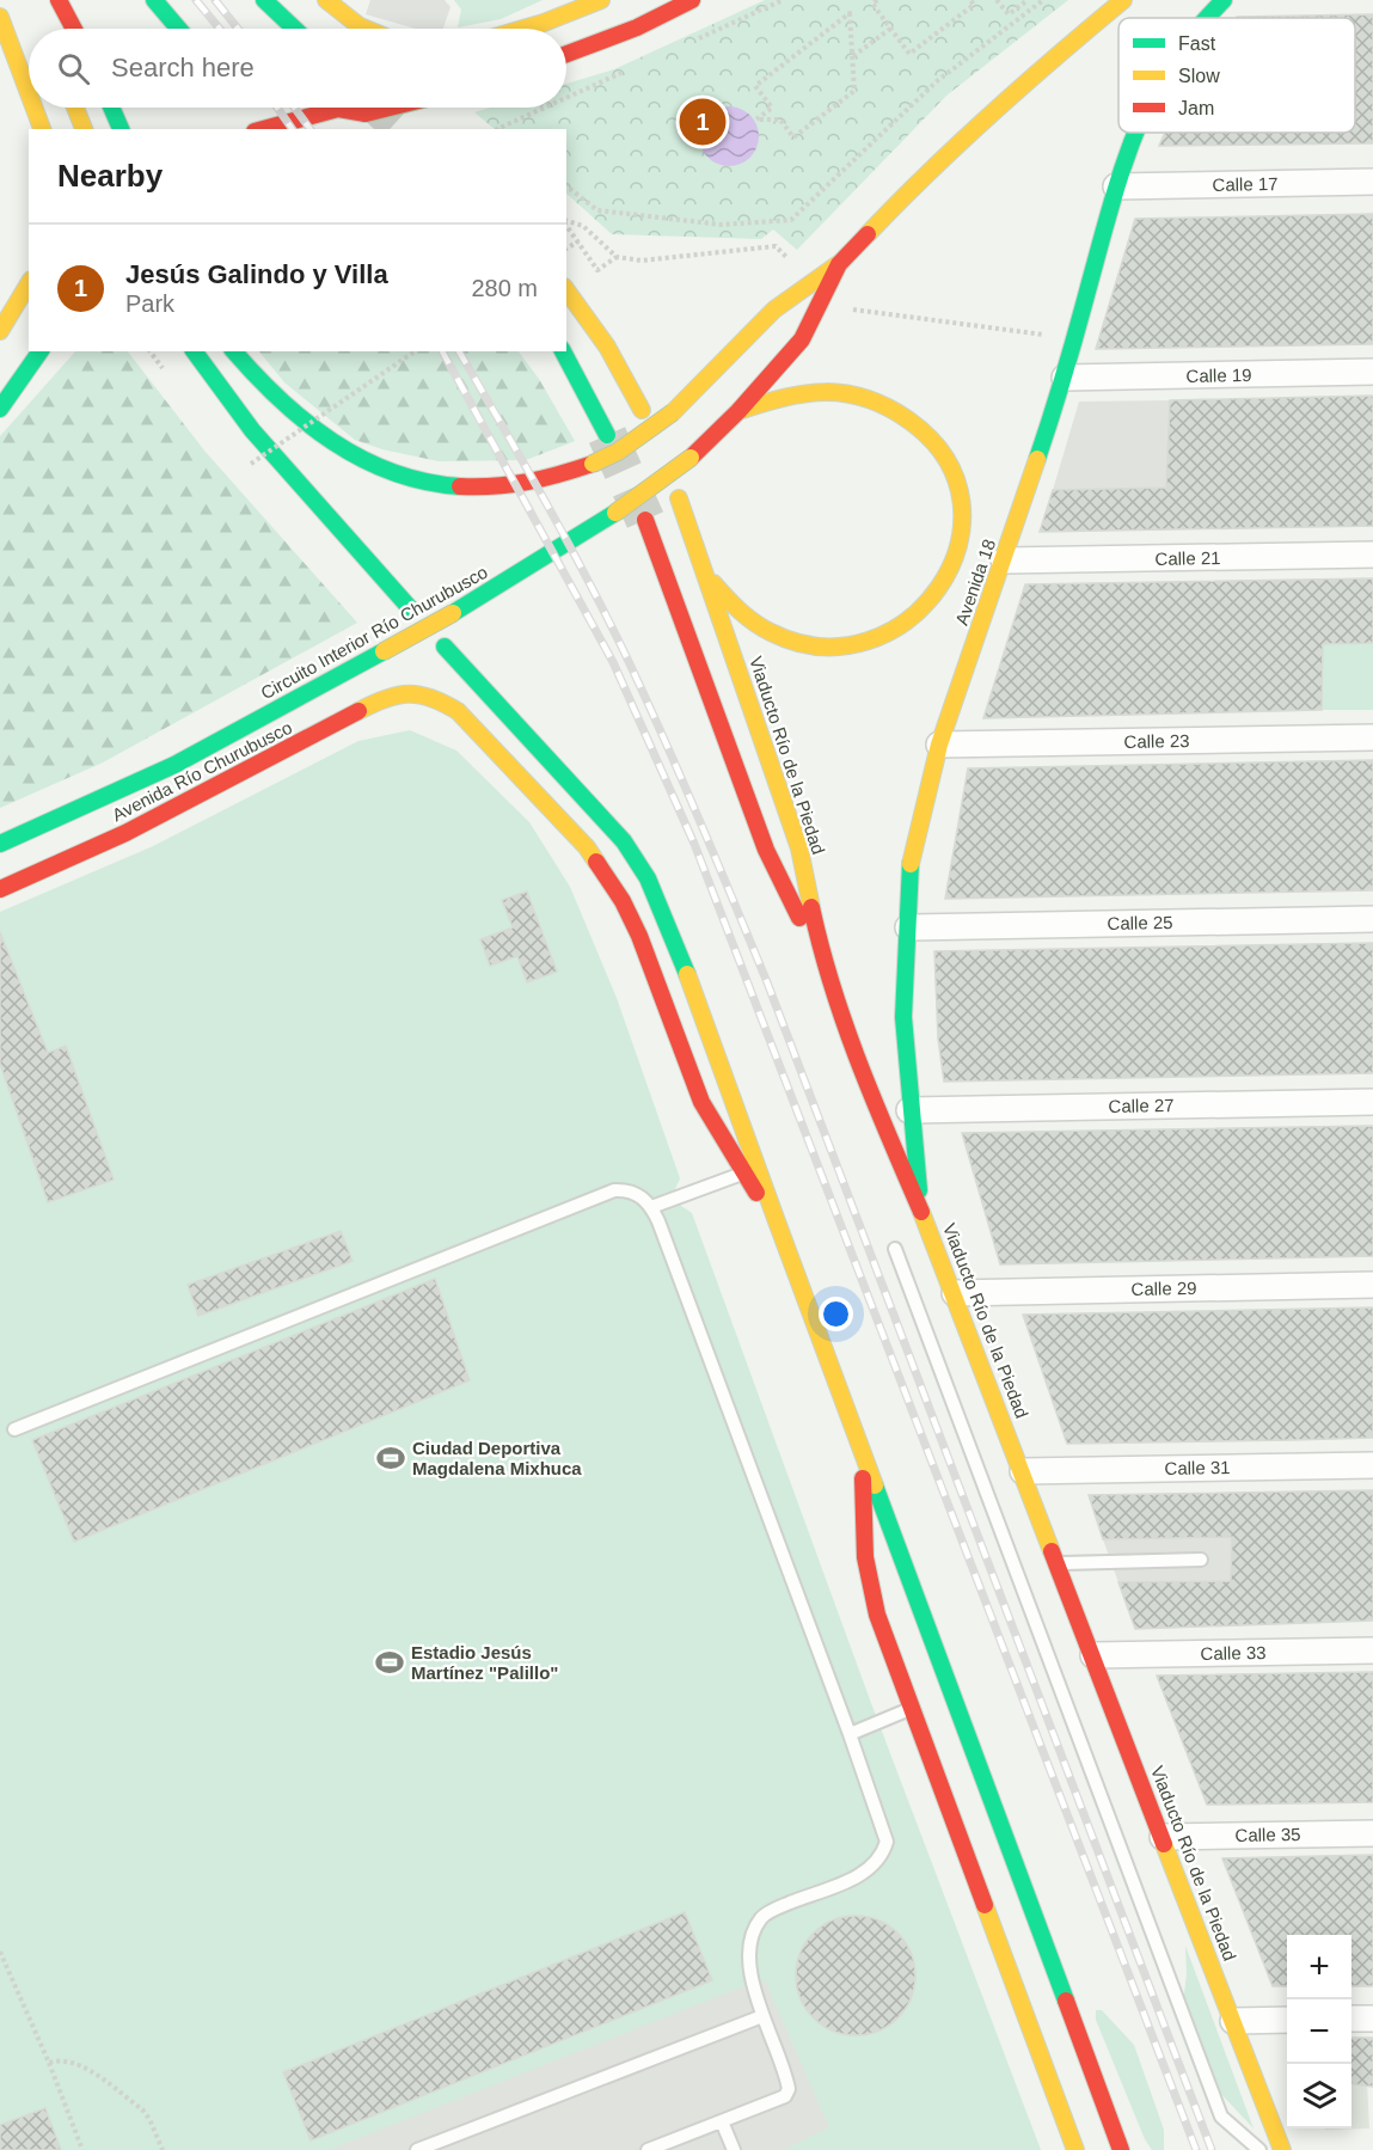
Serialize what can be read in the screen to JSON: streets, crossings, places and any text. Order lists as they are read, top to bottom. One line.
{"streets":{"main road":["Avenida 18","Circuito Interior Río Churubusco","Viaducto Río de la Piedad","Avenida Río Churubusco"],"street":["Calle 17","Calle 19","Calle 21","Calle 23","Calle 25","Calle 27","Calle 29","Calle 31","Calle 33","Calle 35"]},"crossings":[["Calle 17","Avenida 18"],["Calle 19","Avenida 18"],["Calle 21","Avenida 18"],["Avenida 18","Calle 23"],["Avenida 18","Viaducto Río de la Piedad"],["Avenida 18","Calle 25"],["Avenida 18","Calle 27"],["Viaducto Río de la Piedad","Calle 29"],["Viaducto Río de la Piedad","Calle 31"],["Viaducto Río de la Piedad","Calle 33"],["Viaducto Río de la Piedad","Calle 35"]],"places":{"sports":["Ciudad Deportiva Magdalena Mixhuca","Estadio Jesús Martínez \"Palillo\""]},"legend":["Fast","Slow","Jam"],"page":{"search":"Search here","pins":"1","heading":"Nearby","list":[{"mark":"1","name":"Jesús Galindo y Villa","note":"Park","value":"280 m"}],"map_buttons":["+","−"]}}
